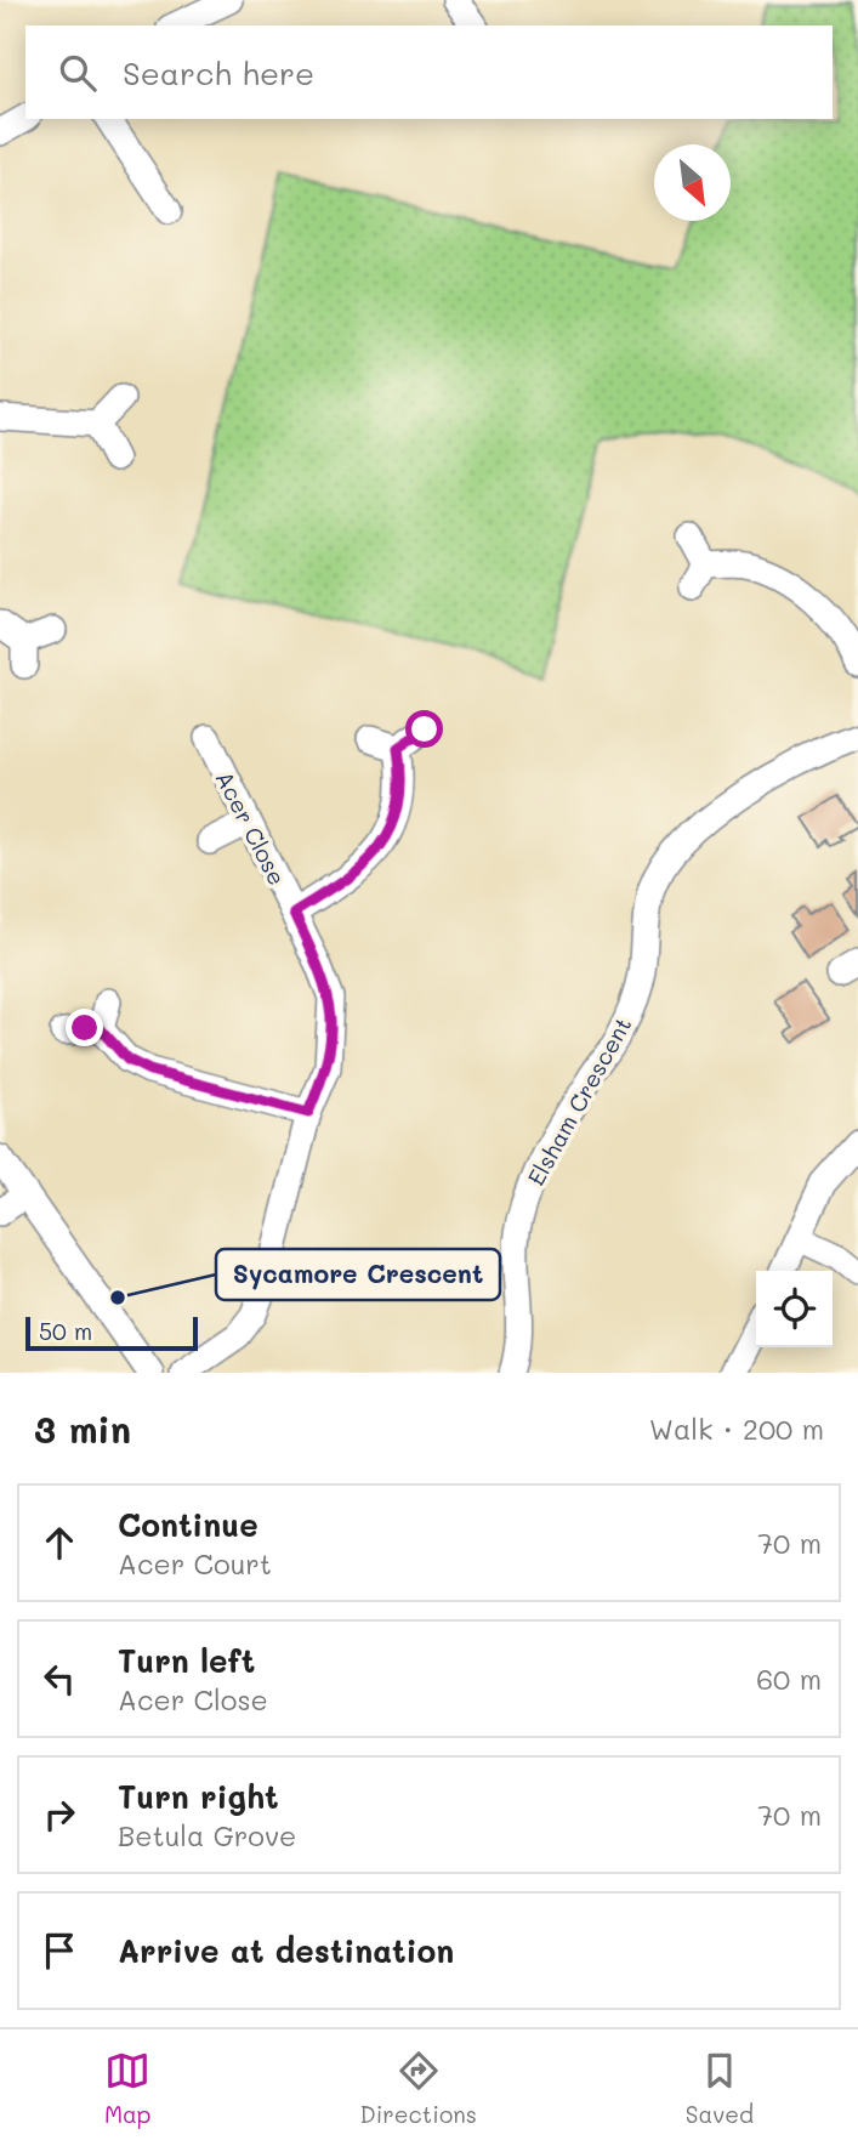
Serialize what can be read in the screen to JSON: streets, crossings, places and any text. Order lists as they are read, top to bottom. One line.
{"streets":{"street":["Acer Close","Elsham Crescent"]},"places":["Sycamore Crescent"],"scale_bar":"50 m","north":"bottom right","page":{"search":"Search here","scale":"50 m","heading":["3 min","Walk · 200 m"],"list":[["Continue","Acer Court","70 m"],["Turn left","Acer Close","60 m"],["Turn right","Betula Grove","70 m"],"Arrive at destination"],"nav":["Map","Directions","Saved"]}}
